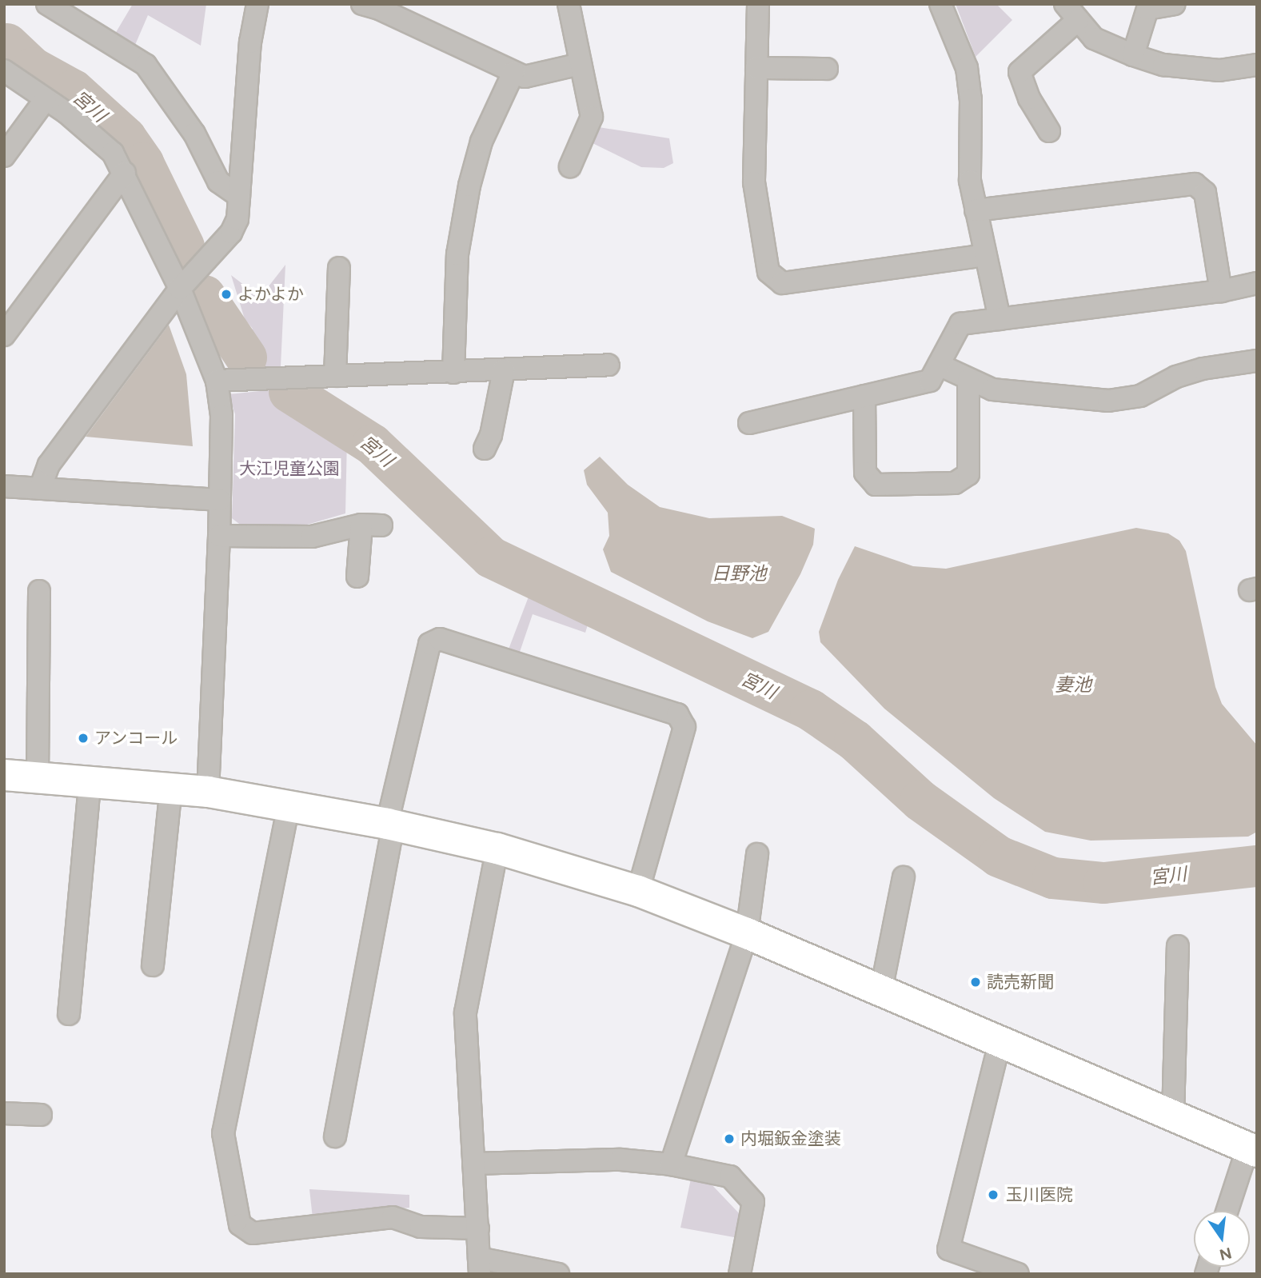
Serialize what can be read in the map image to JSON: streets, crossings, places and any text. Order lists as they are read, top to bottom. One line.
{"water":["宮川","日野池","妻池"],"parks":["大江児童公園"],"places":["よかよか","アンコール","読売新聞","内堀鈑金塗装","玉川医院"],"north":"bottom"}
